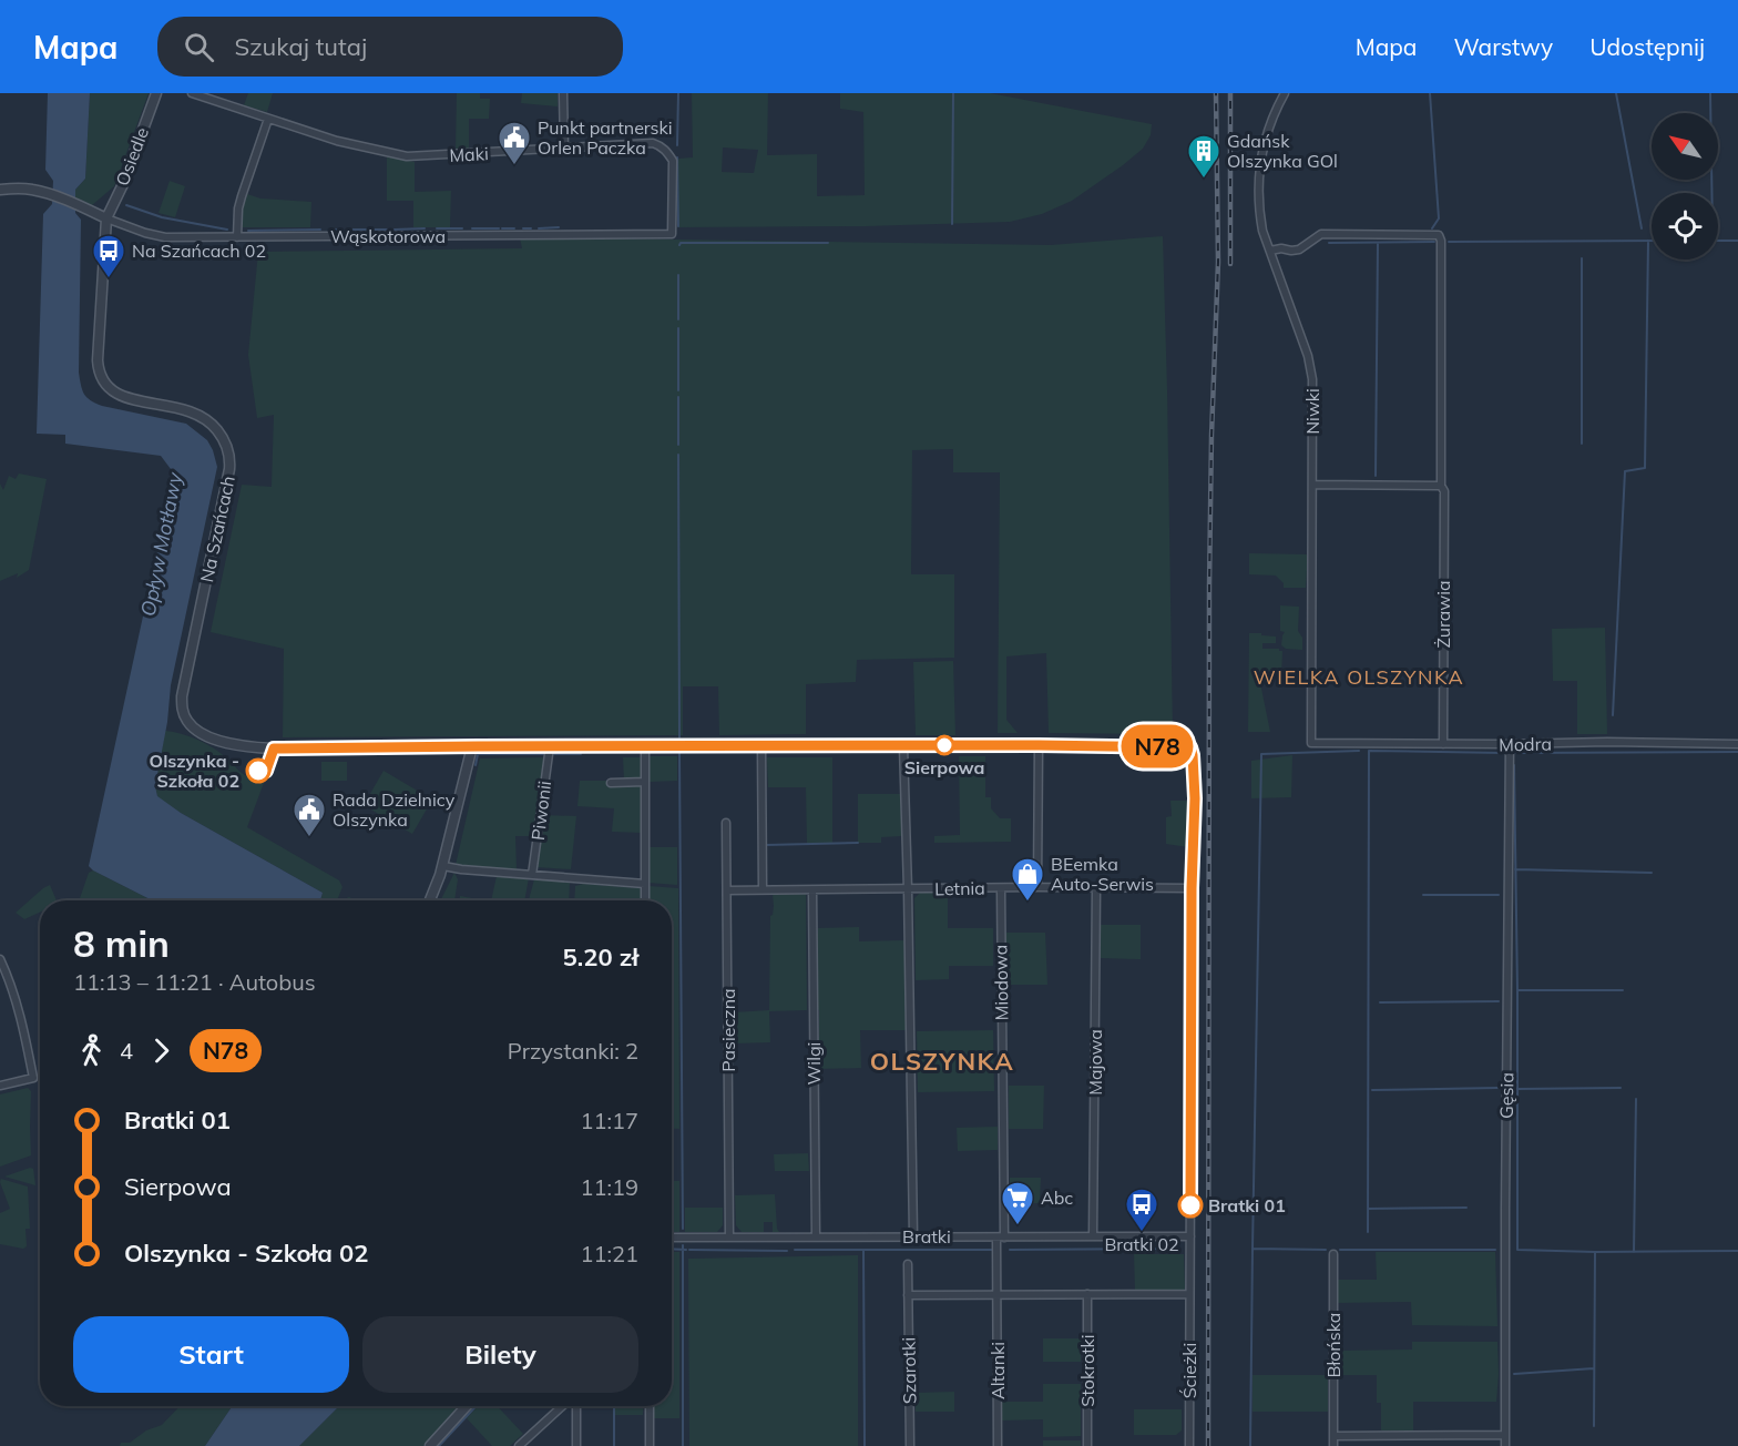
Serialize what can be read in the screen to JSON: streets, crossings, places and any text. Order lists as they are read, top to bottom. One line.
{"streets":{"street":["Maki","Osiedle","Wąskotorowa","Niwki","Na Szańcach","Żurawia","Modra","Piwonii","Letnia","Miodowa","Pasieczna","Majowa","Wilgi","Gęsia","Bratki","Błońska","Szarotki","Altanki","Stokrotki","Ścieżki"]},"crossings":[["Maki","Wąskotorowa"],["Osiedle","Wąskotorowa"],["Osiedle","Na Szańcach"],["Wąskotorowa","Na Szańcach"],["Niwki","Żurawia"],["Niwki","Modra"],["Żurawia","Modra"],["Modra","Gęsia"],["Letnia","Miodowa"],["Letnia","Pasieczna"],["Letnia","Majowa"],["Letnia","Wilgi"],["Letnia","Ścieżki"],["Miodowa","Bratki"],["Miodowa","Altanki"],["Pasieczna","Bratki"],["Majowa","Bratki"],["Wilgi","Bratki"],["Bratki","Altanki"],["Bratki","Ścieżki"]],"districts":["WIELKA OLSZYNKA","OLSZYNKA"],"water":["Opływ Motławy"],"places":{"public building":["Punkt partnerski Orlen Paczka","Rada Dzielnicy Olszynka"],"building":["Gdańsk Olszynka GOl"],"bus stop":["Na Szańcach 02","Bratki 02"],"other":["Sierpowa","Olszynka - Szkoła 02","Bratki 01"],"shop":["BEemka Auto-Serwis"],"supermarket":["Abc"]},"lines":["bus line N78"],"north":"top left","page":{"header":"Mapa","search":"Szukaj tutaj","nav":["Mapa","Warstwy","Udostępnij"],"on_map":"N78","heading":["8 min","11:13 – 11:21 · Autobus","5.20 zł"],"legs":["4","N78","Przystanki: 2"],"list":[{"name":"Bratki 01","value":"11:17"},{"name":"Sierpowa","value":"11:19"},{"name":"Olszynka - Szkoła 02","value":"11:21"}],"buttons":["Start","Bilety"]}}
